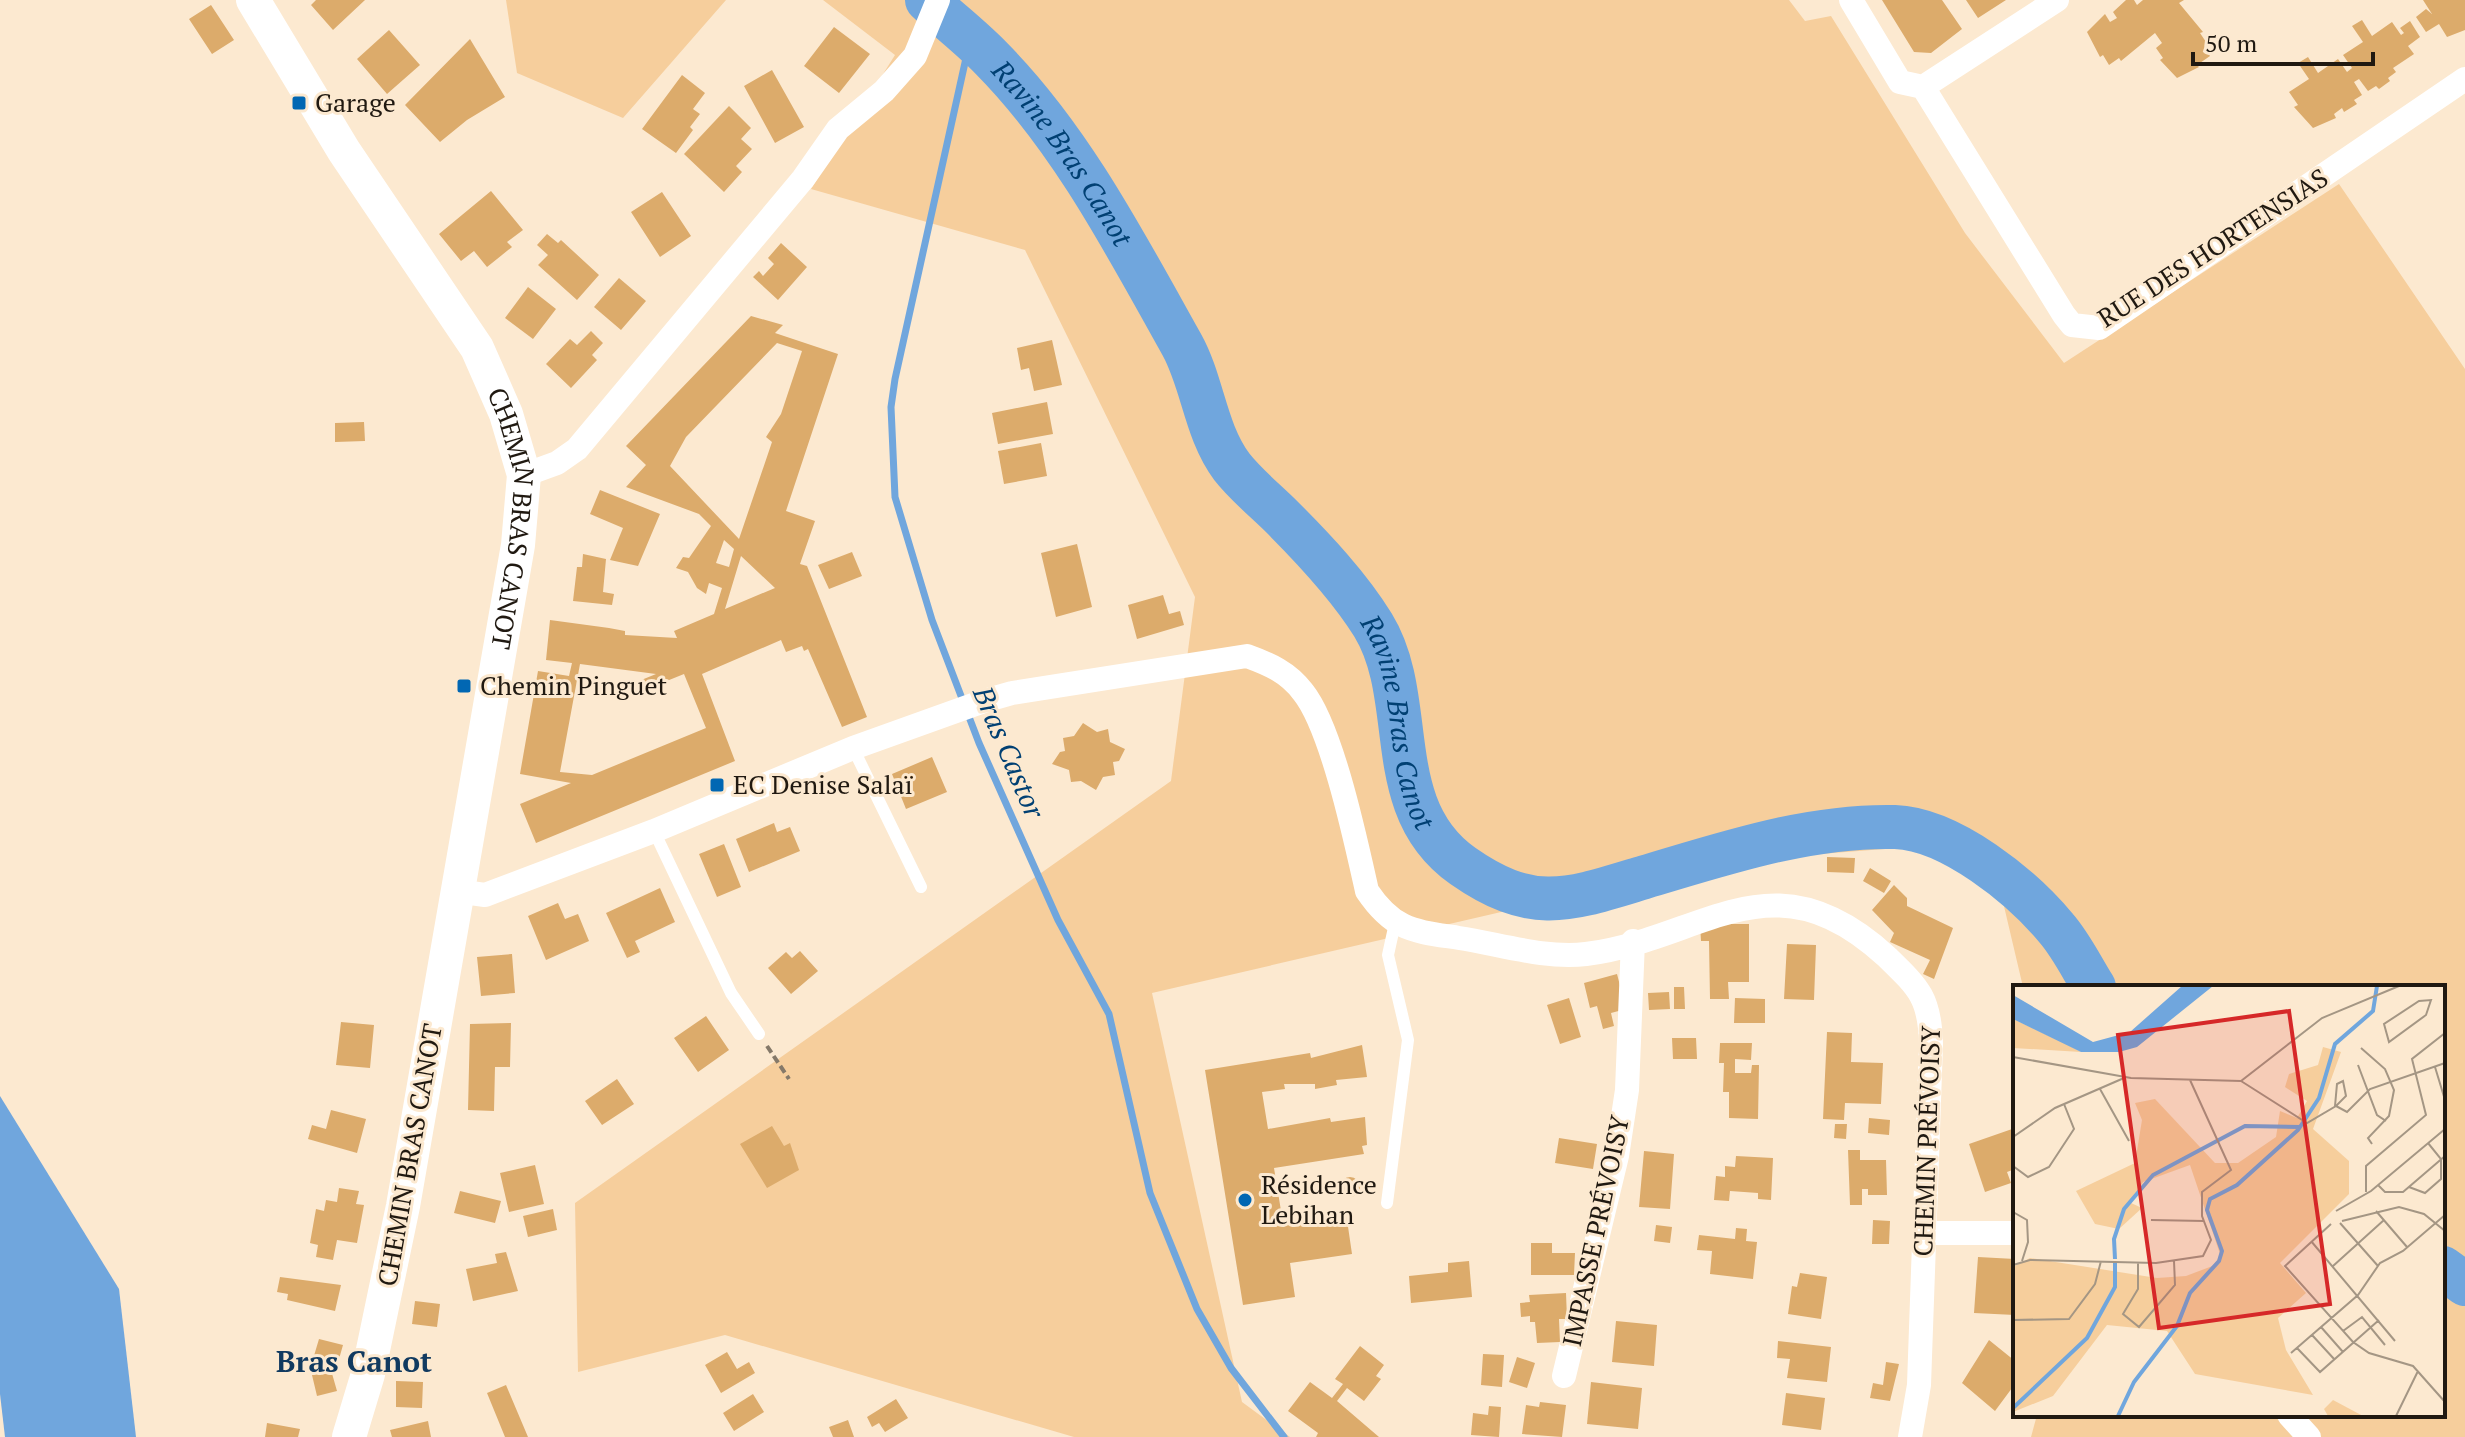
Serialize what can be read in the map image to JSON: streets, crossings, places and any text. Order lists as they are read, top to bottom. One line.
{"streets":{"street":["RUE DES HORTENSIAS","CHEMIN BRAS CANOT","CHEMIN PRÉVOISY","IMPASSE PRÉVOISY"]},"crossings":[["CHEMIN PRÉVOISY","IMPASSE PRÉVOISY"]],"districts":["Bras Canot"],"water":["Ravine Bras Canot","Bras Castor"],"places":{"transit":["Garage","Chemin Pinguet","EC Denise Salaï"],"other":["Résidence Lebihan"]},"scale_bar":"50 m"}
